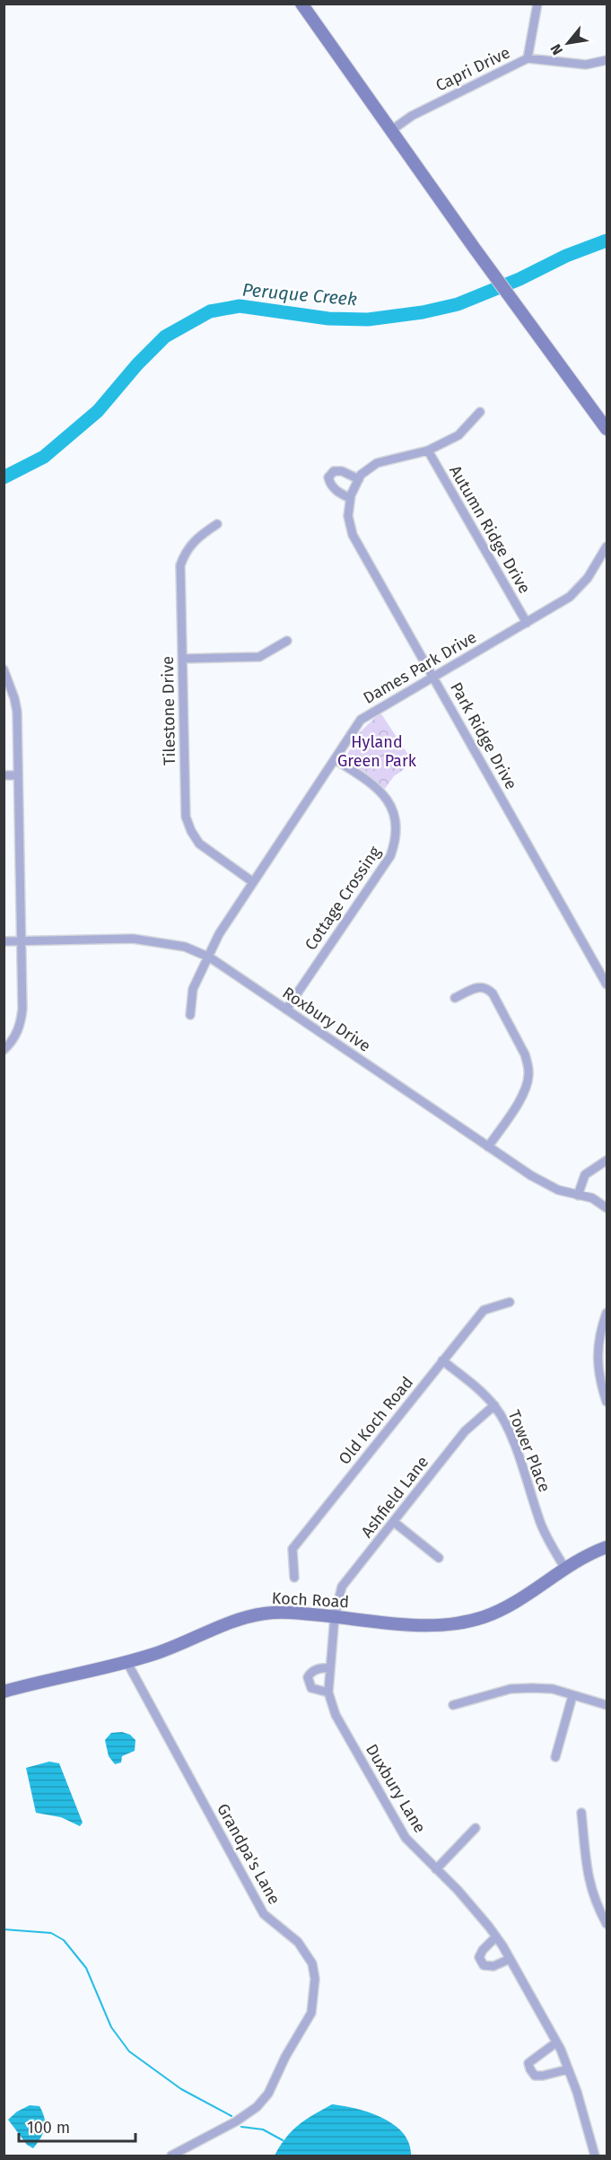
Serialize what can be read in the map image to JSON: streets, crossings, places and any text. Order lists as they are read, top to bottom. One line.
{"streets":{"street":["Capri Drive","Autumn Ridge Drive","Dames Park Drive","Tilestone Drive","Park Ridge Drive","Cottage Crossing","Roxbury Drive","Old Koch Road","Tower Place","Ashfield Lane","Koch Road","Duxbury Lane","Grandpa's Lane"]},"crossings":[["Autumn Ridge Drive","Dames Park Drive"],["Autumn Ridge Drive","Park Ridge Drive"],["Dames Park Drive","Tilestone Drive"],["Dames Park Drive","Park Ridge Drive"],["Dames Park Drive","Cottage Crossing"],["Dames Park Drive","Roxbury Drive"],["Cottage Crossing","Roxbury Drive"],["Old Koch Road","Tower Place"],["Tower Place","Ashfield Lane"],["Tower Place","Koch Road"],["Ashfield Lane","Koch Road"],["Ashfield Lane","Duxbury Lane"],["Koch Road","Duxbury Lane"],["Koch Road","Grandpa's Lane"]],"water":["Peruque Creek"],"parks":["Hyland Green Park"],"scale_bar":"100 m","north":"bottom left"}
